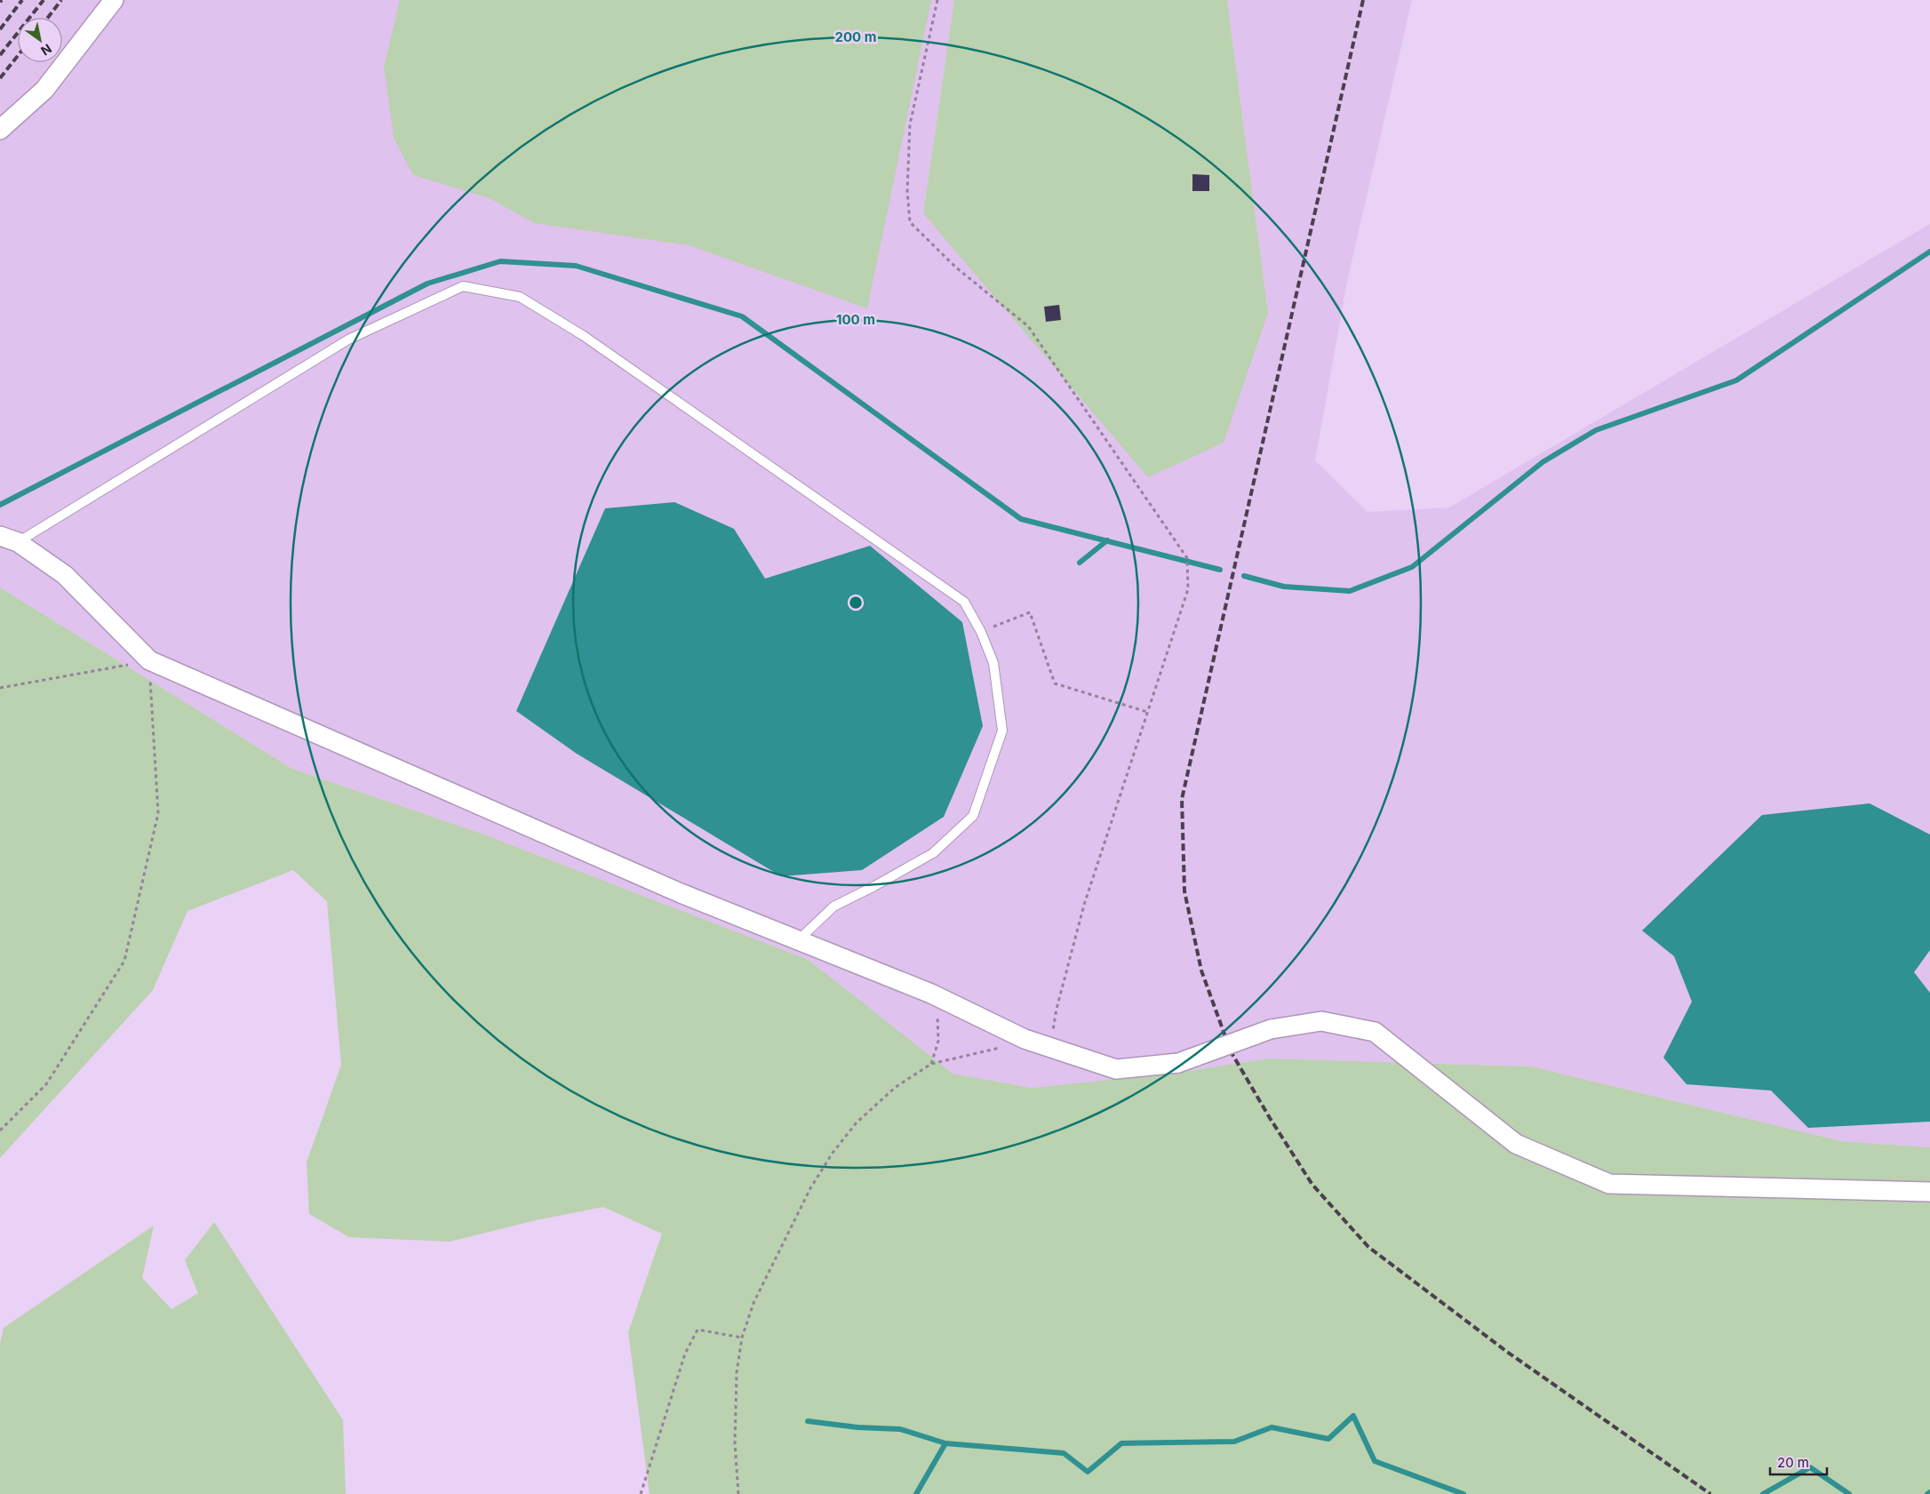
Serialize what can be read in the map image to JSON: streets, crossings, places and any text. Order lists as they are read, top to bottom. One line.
{"scale_bar":"20 m","north":"bottom right","rings":["200 m","100 m"]}
